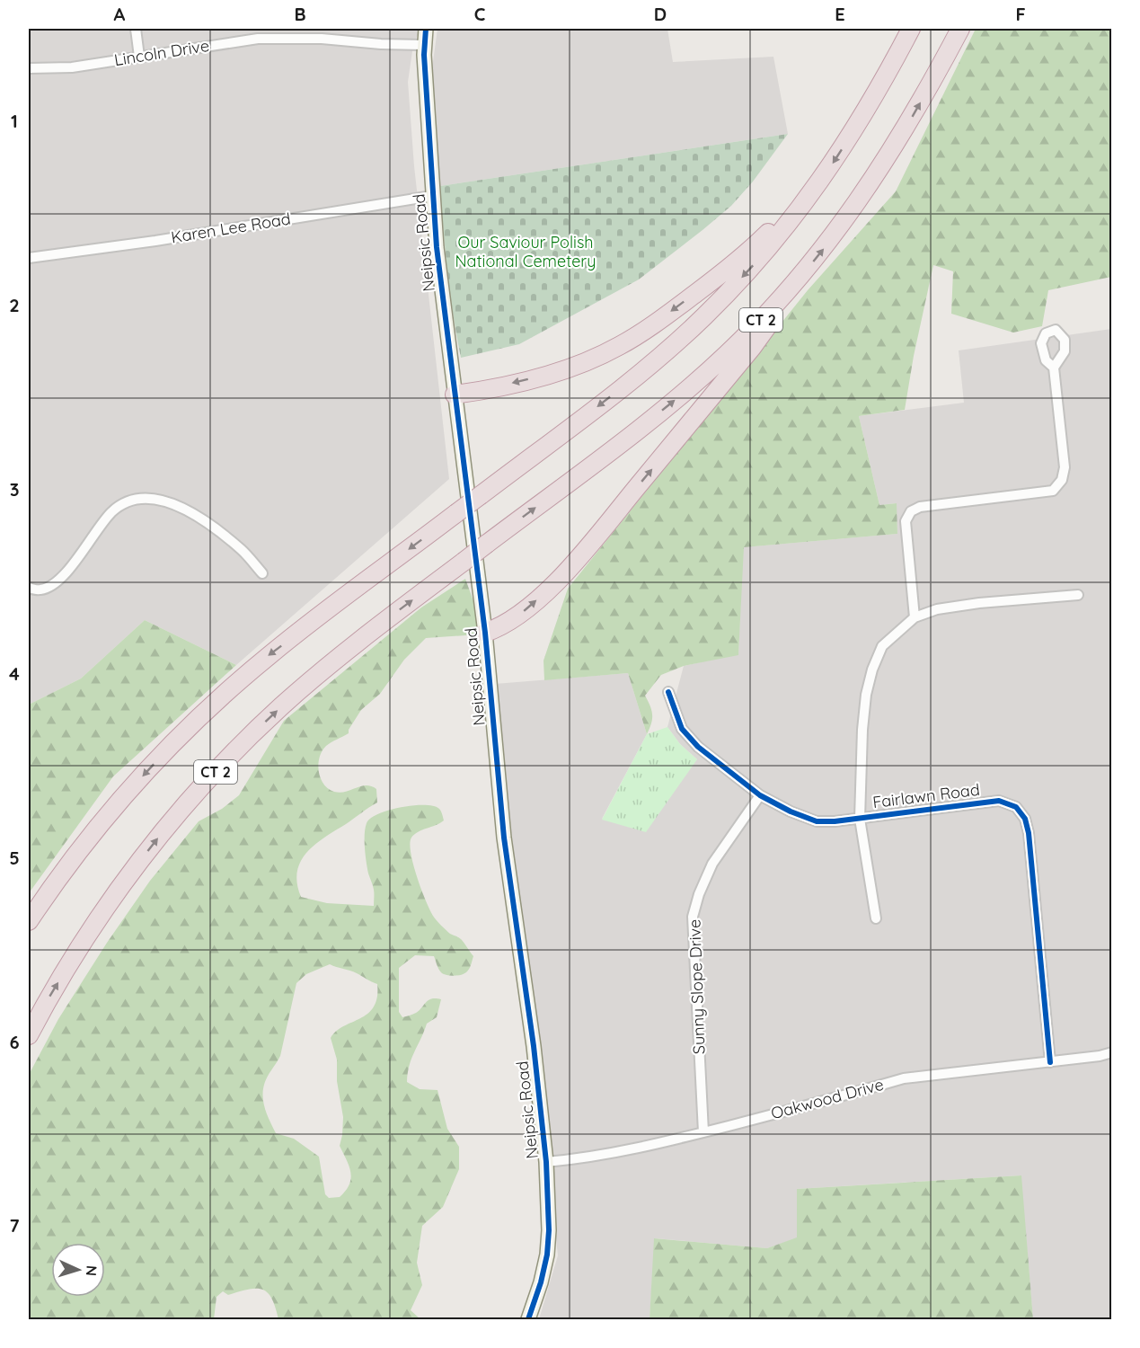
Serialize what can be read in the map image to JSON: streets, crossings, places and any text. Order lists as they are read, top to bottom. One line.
{"streets":{"highway":["CT 2"],"street":["Lincoln Drive","Karen Lee Road","Neipsic Road","Fairlawn Road","Sunny Slope Drive","Oakwood Drive"]},"crossings":[["Lincoln Drive","Neipsic Road"],["Karen Lee Road","Neipsic Road"],["Neipsic Road","Oakwood Drive"],["Fairlawn Road","Sunny Slope Drive"],["Fairlawn Road","Oakwood Drive"],["Sunny Slope Drive","Oakwood Drive"]],"parks":["Our Saviour Polish National Cemetery"],"north":"right","grid":{"columns":["A","B","C","D","E","F"],"rows":["1","2","3","4","5","6","7"]}}
